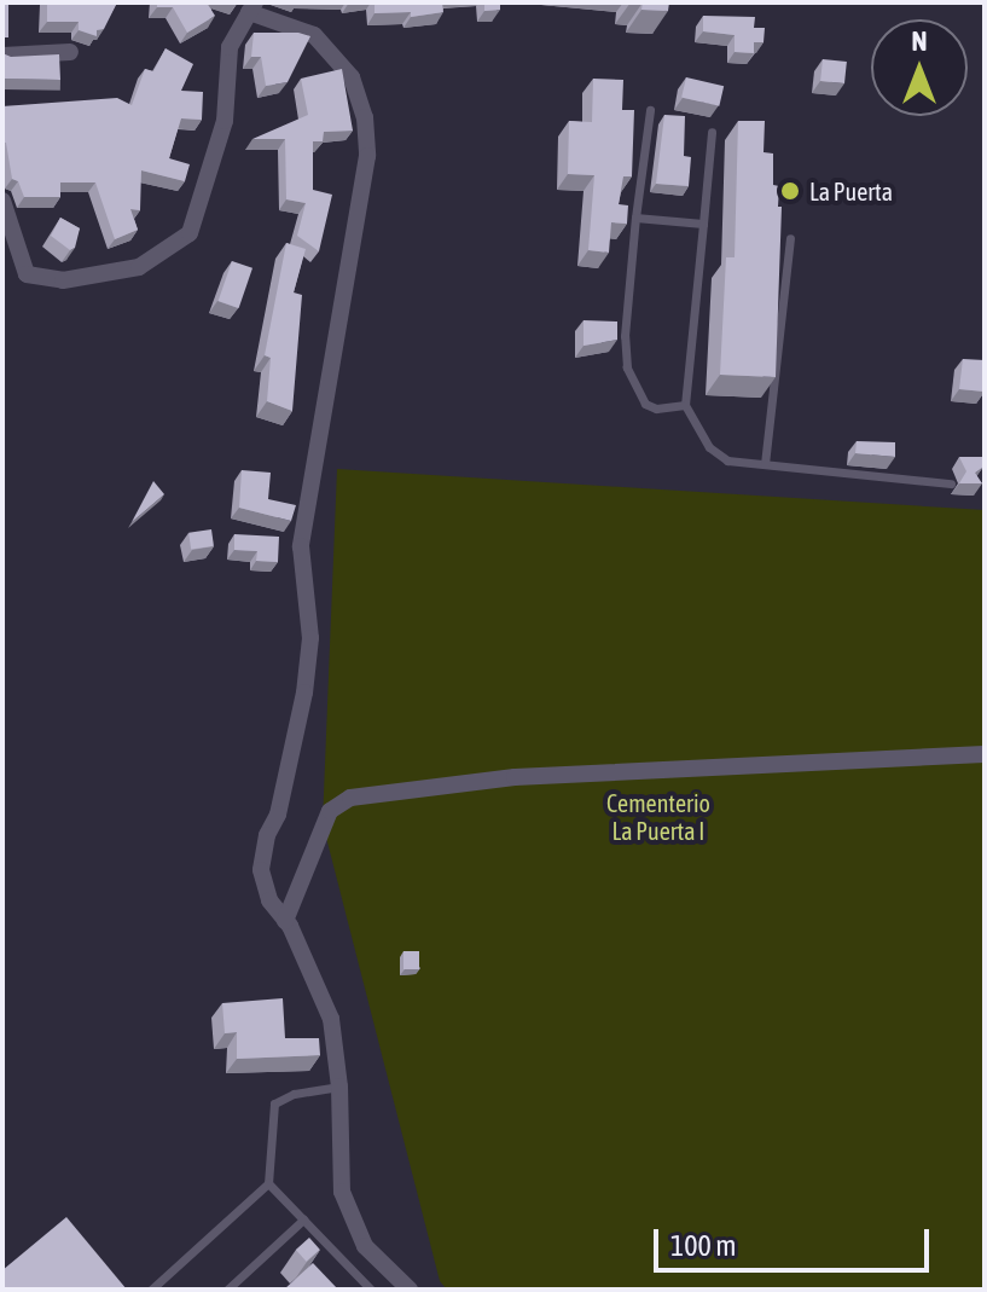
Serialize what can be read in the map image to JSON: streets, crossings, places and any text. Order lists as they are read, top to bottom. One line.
{"parks":["Cementerio La Puerta I"],"places":["La Puerta"],"scale_bar":"100 m","north":"top"}
